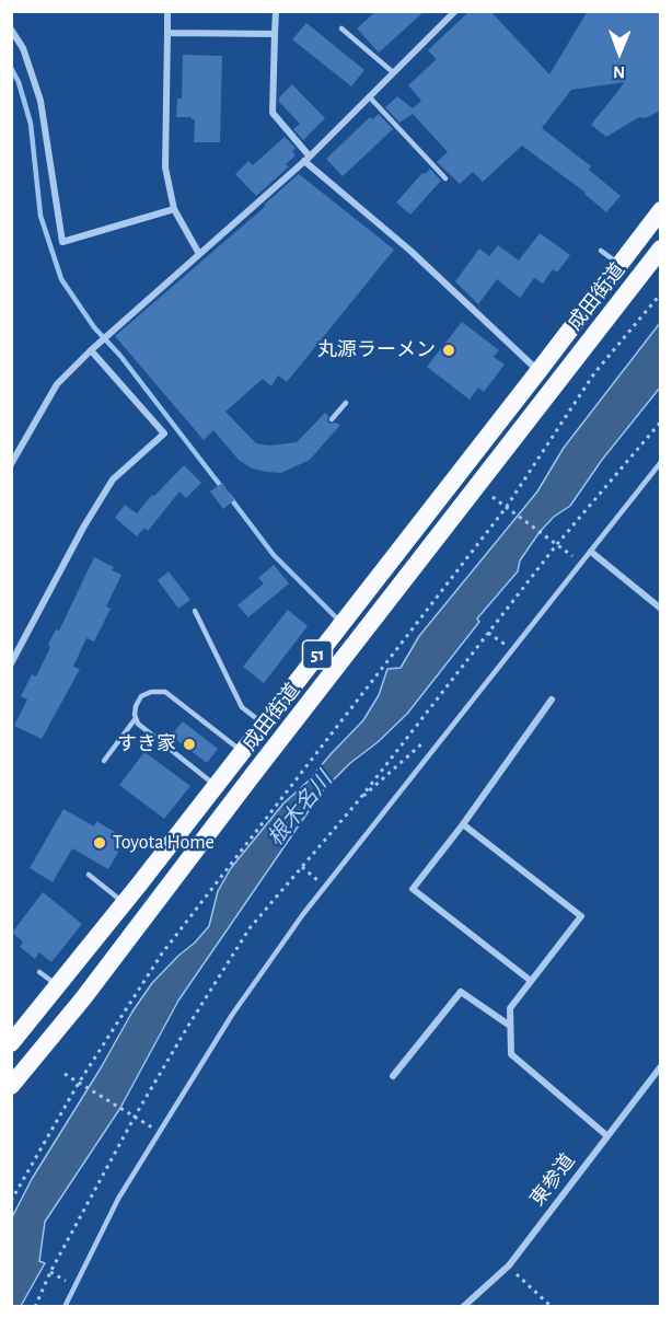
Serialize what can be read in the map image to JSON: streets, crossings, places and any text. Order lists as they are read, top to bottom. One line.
{"streets":{"highway":["成田街道","51"],"street":["東参道"]},"water":["根木名川"],"places":["丸源ラーメン","すき家","Toyota Home"],"north":"bottom"}
